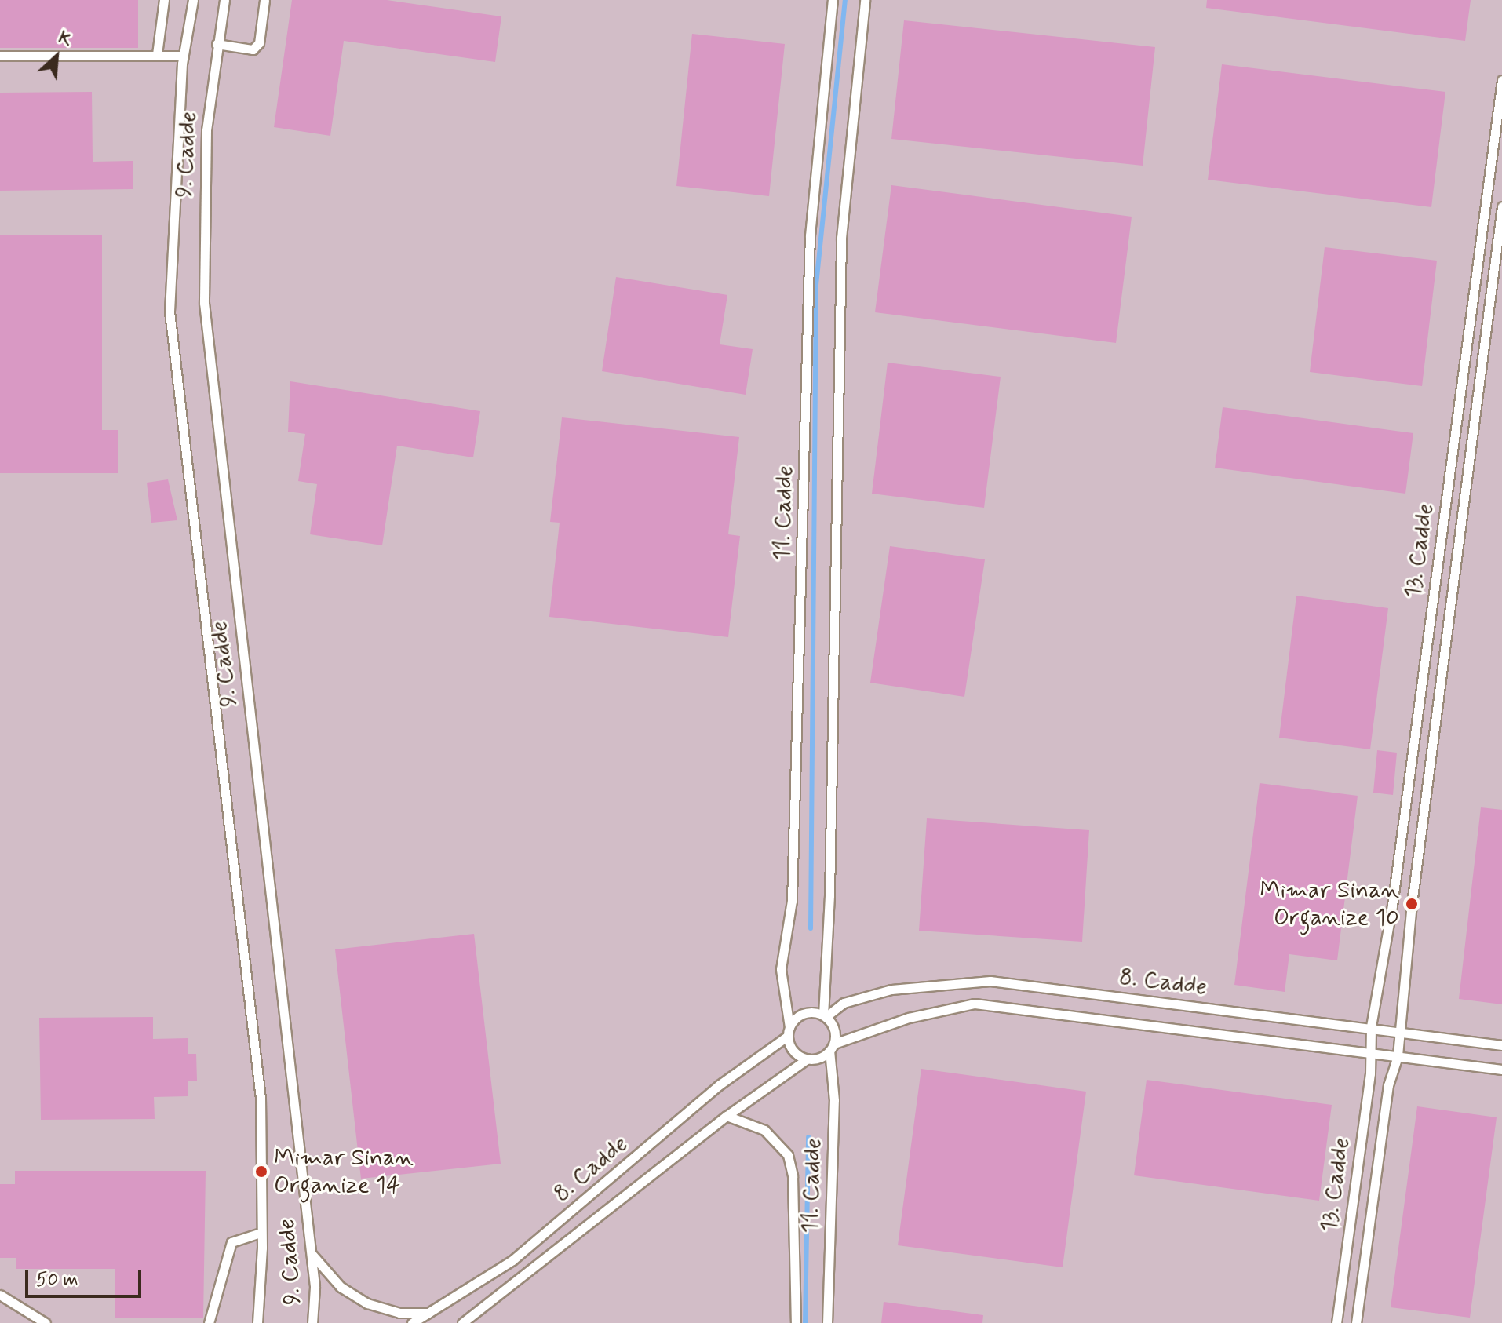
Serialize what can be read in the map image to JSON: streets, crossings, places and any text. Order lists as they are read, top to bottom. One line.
{"streets":{"lane":["9. Cadde","11. Cadde","13. Cadde","8. Cadde"]},"crossings":[["11. Cadde","8. Cadde"],["13. Cadde","8. Cadde"]],"places":["Mimar Sinan Organize 10","Mimar Sinan Organize 14"],"scale_bar":"50 m","north":"top right"}
